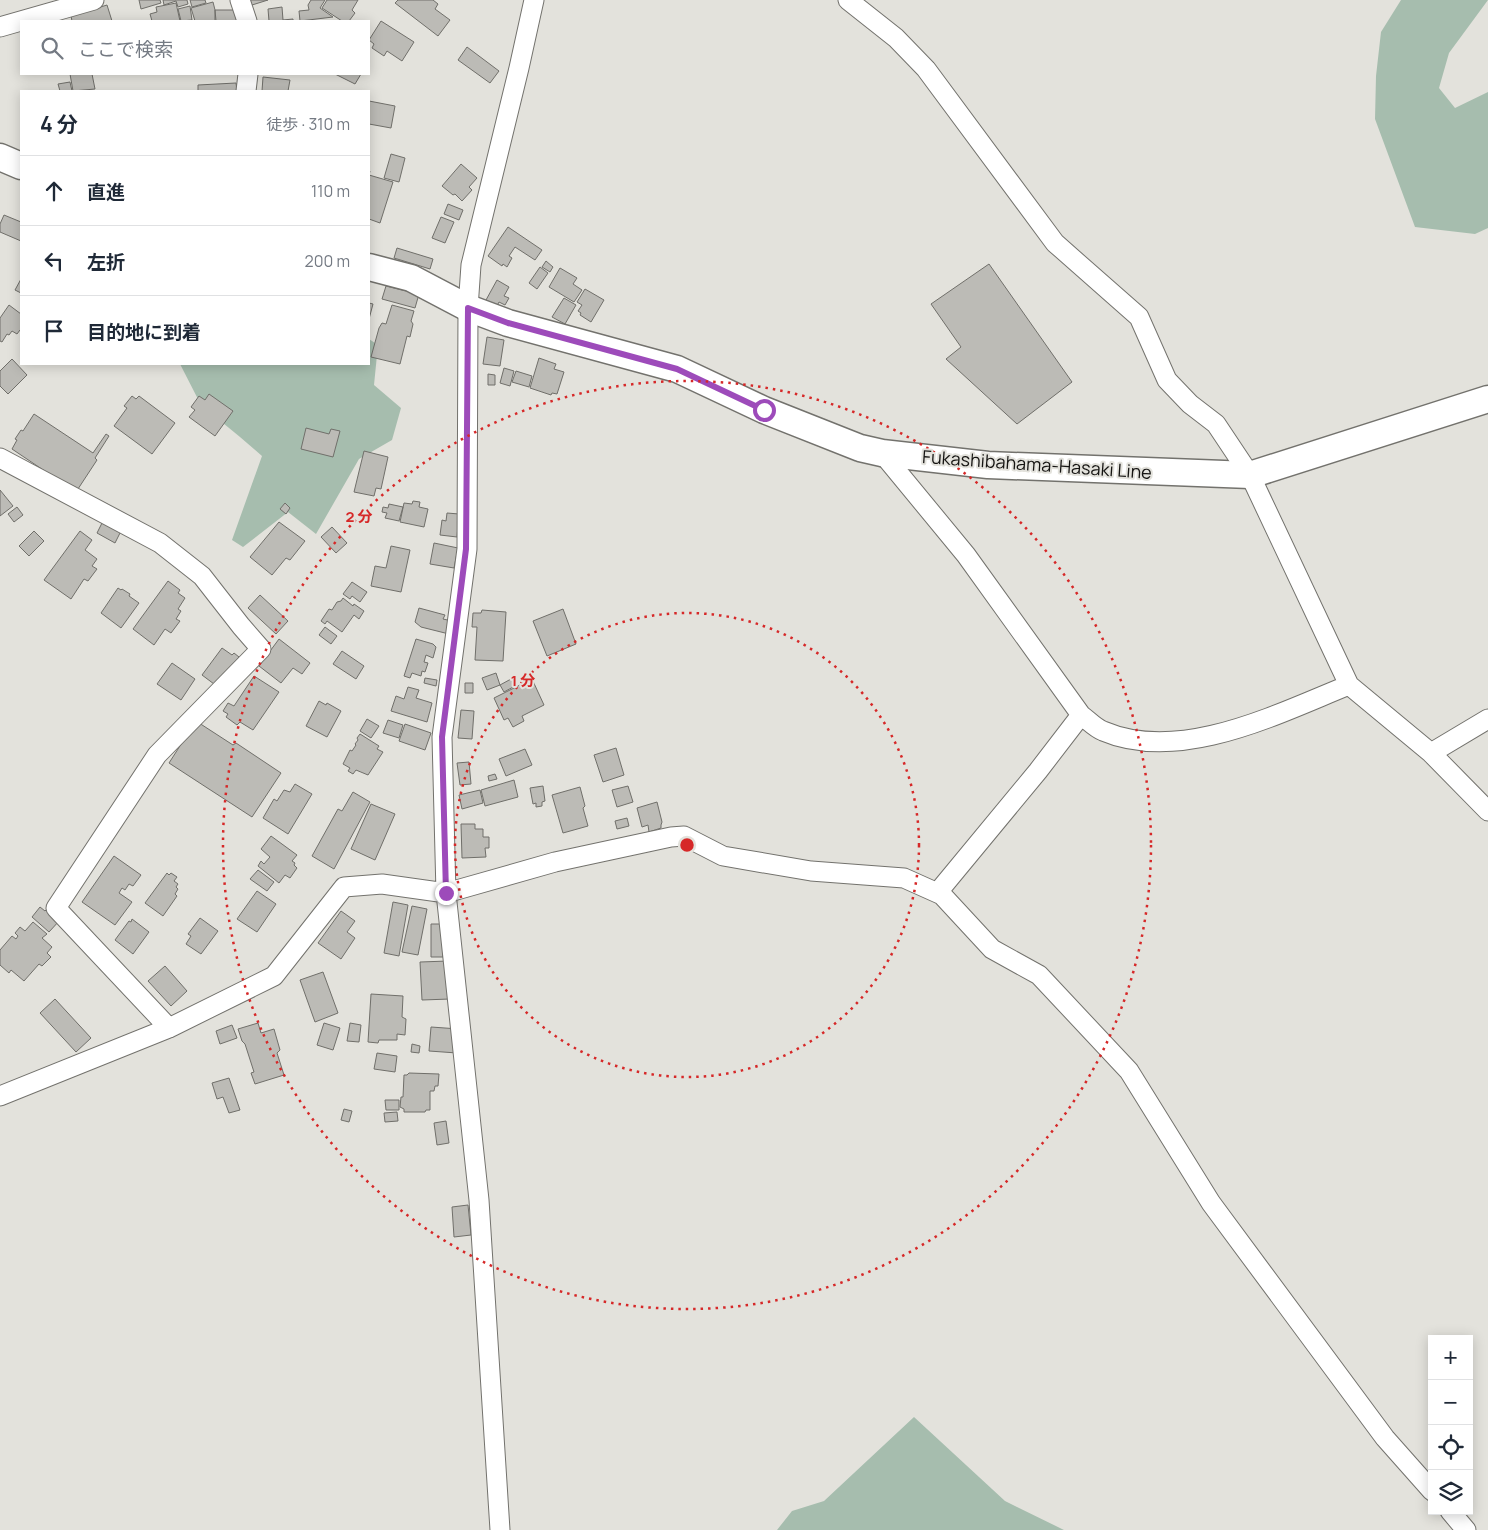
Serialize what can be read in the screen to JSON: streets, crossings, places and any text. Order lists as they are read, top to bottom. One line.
{"streets":{"main road":["Fukashibahama-Hasaki Line"]},"page":{"search":"ここで検索","heading":["4 分","徒歩 · 310 m"],"list":[["直進","110 m"],["左折","200 m"],"目的地に到着"],"map_buttons":["+","−"]},"rings":["2 分","1 分"]}
